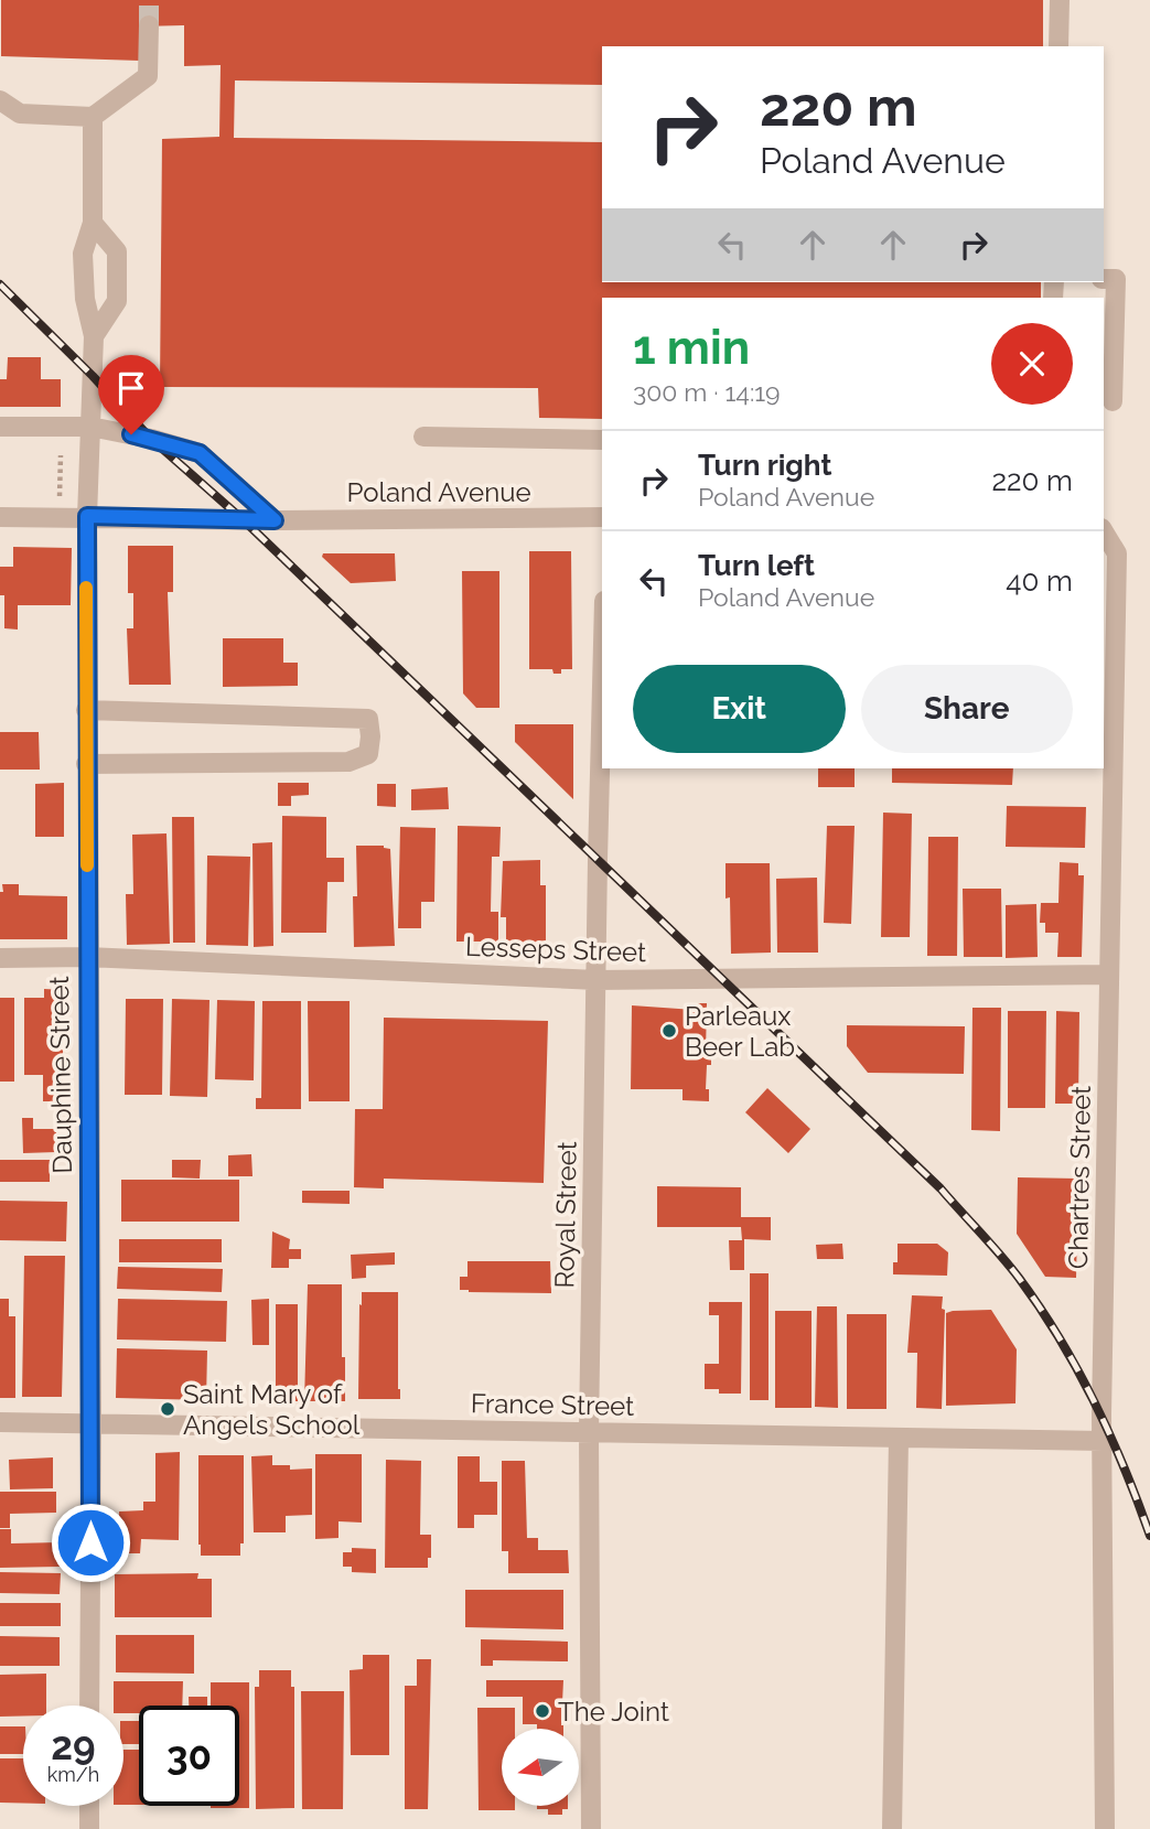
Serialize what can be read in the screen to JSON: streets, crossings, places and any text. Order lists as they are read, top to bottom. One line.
{"streets":{"street":["Poland Avenue","Lesseps Street","Dauphine Street","Chartres Street","Royal Street","France Street"]},"crossings":[["Poland Avenue","Dauphine Street"],["Lesseps Street","Dauphine Street"],["Lesseps Street","Chartres Street"],["Lesseps Street","Royal Street"],["Dauphine Street","France Street"],["Chartres Street","France Street"],["Royal Street","France Street"]],"places":["Parleaux Beer Lab","Saint Mary of Angels School","The Joint"],"north":"left","page":{"turn":["220 m","Poland Avenue"],"heading":["1 min","300 m · 14:19"],"list":[{"name":"Turn right","note":"Poland Avenue","value":"220 m"},{"name":"Turn left","note":"Poland Avenue","value":"40 m"}],"buttons":["Exit","Share"],"speed":"29 km/h","limit":"30"}}
